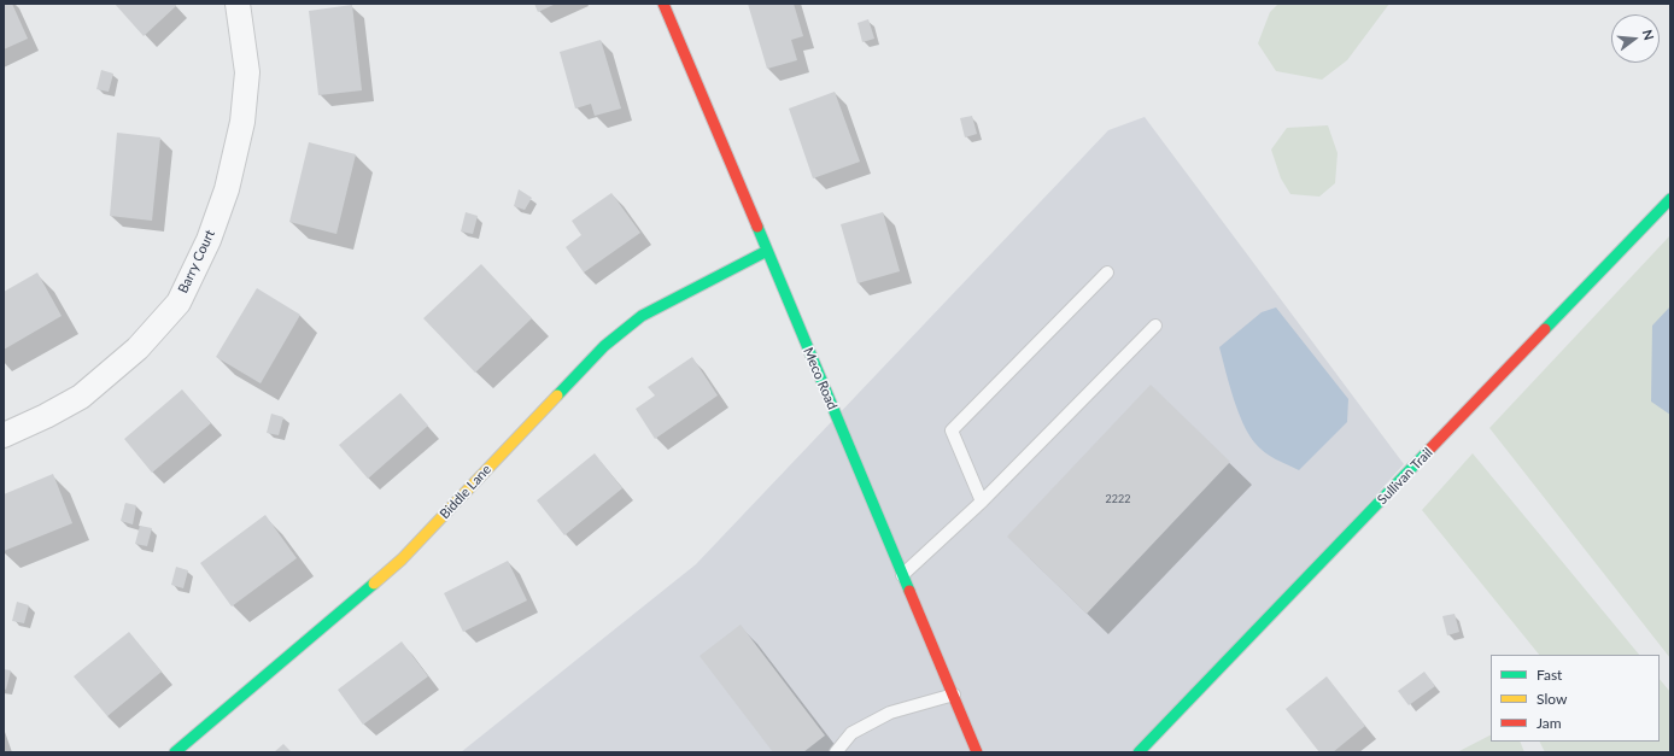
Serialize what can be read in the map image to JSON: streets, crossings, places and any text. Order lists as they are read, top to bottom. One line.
{"streets":{"street":["Barry Court","Meco Road","Sullivan Trail","Biddle Lane"]},"crossings":[["Meco Road","Biddle Lane"]],"house_numbers":["2222"],"legend":["Fast","Slow","Jam"],"north":"right"}
